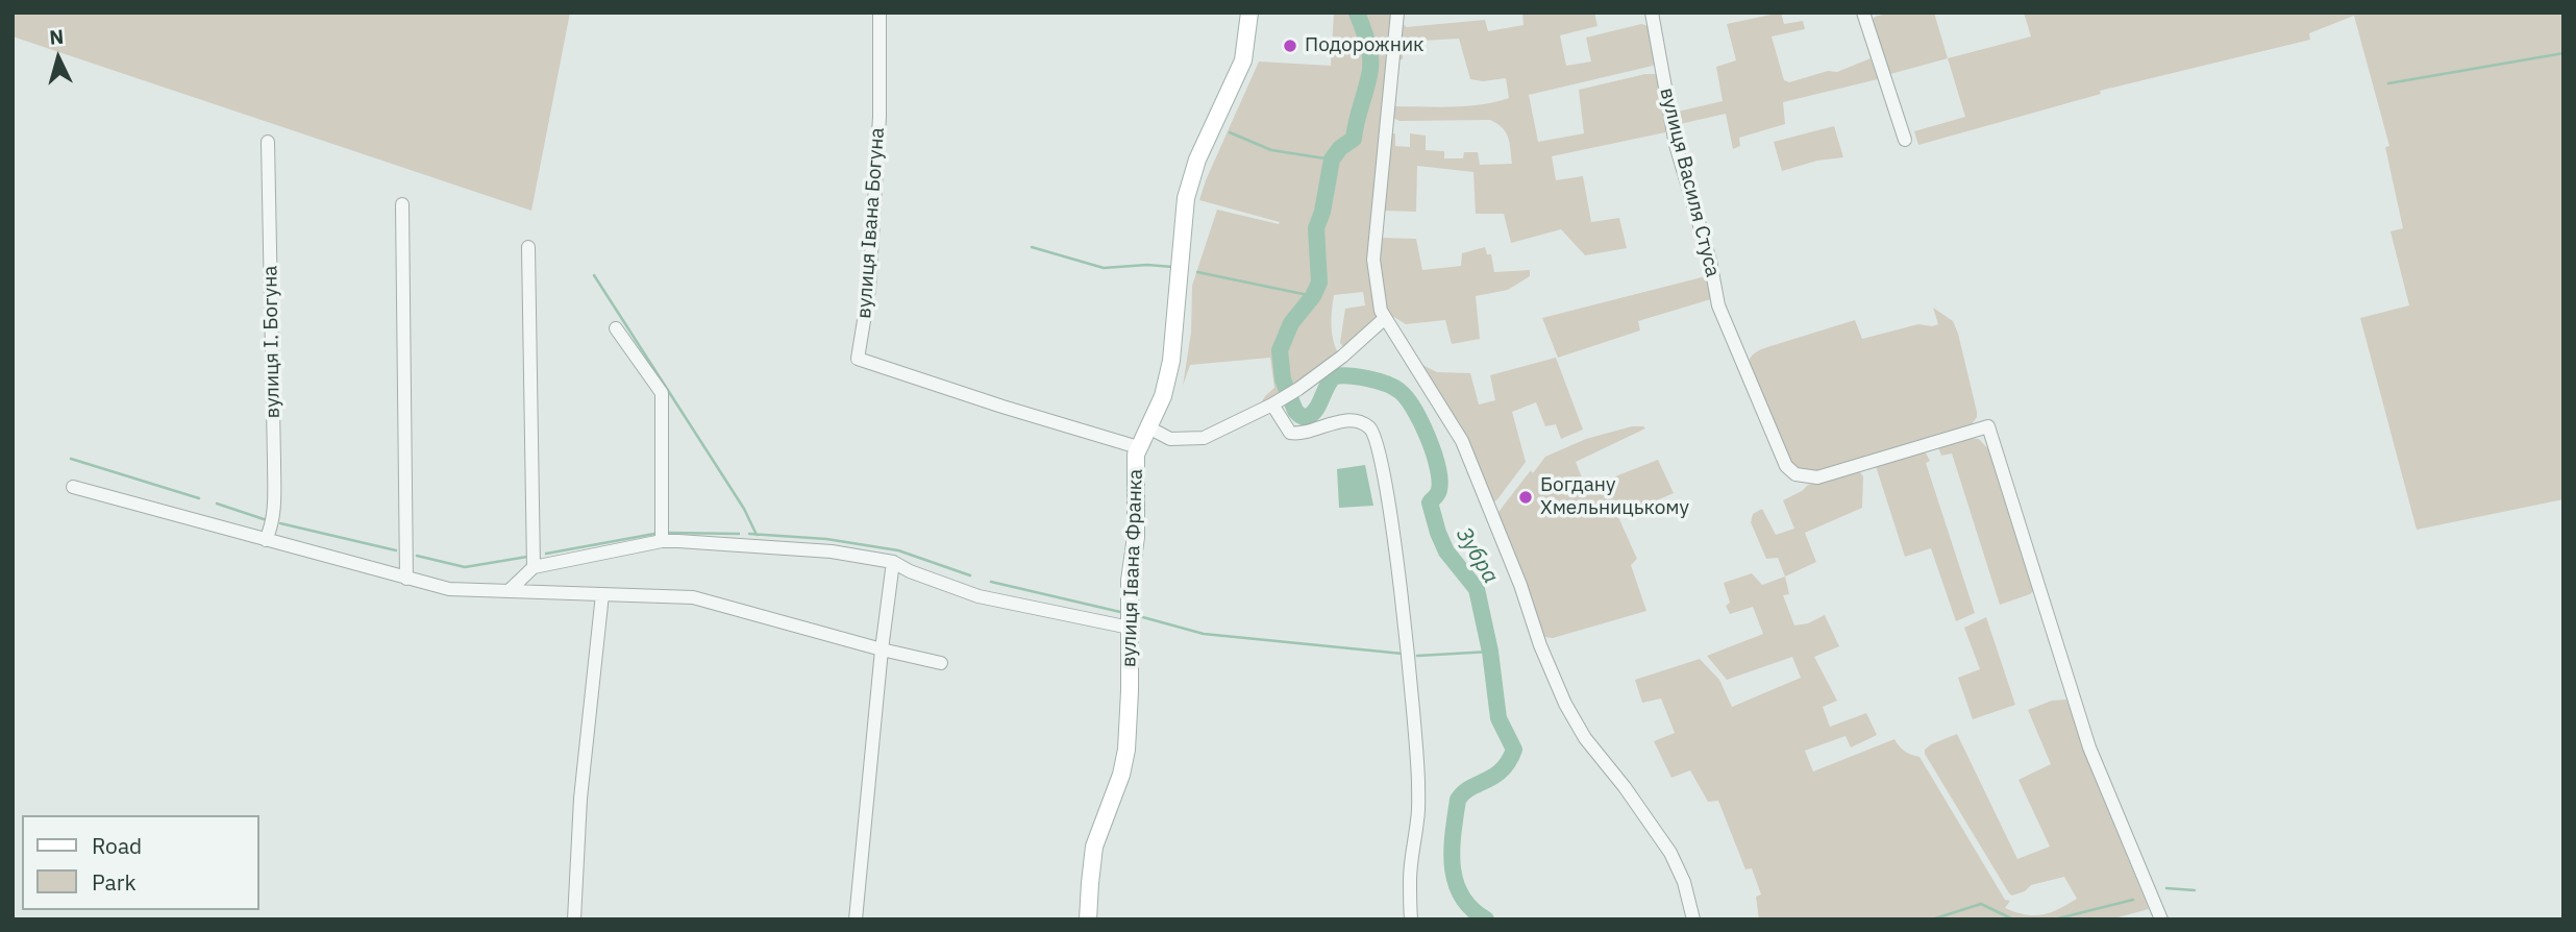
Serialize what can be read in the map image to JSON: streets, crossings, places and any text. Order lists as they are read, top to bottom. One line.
{"streets":{"main road":["вулиця Івана Франка"],"street":["вулиця Василя Стуса","вулиця Івана Богуна","вулиця І. Богуна"]},"crossings":[["вулиця Івана Богуна","вулиця Івана Франка"]],"water":["Зубра"],"places":["Подорожник","Богдану Хмельницькому"],"legend":["Road","Park"],"north":"top"}
